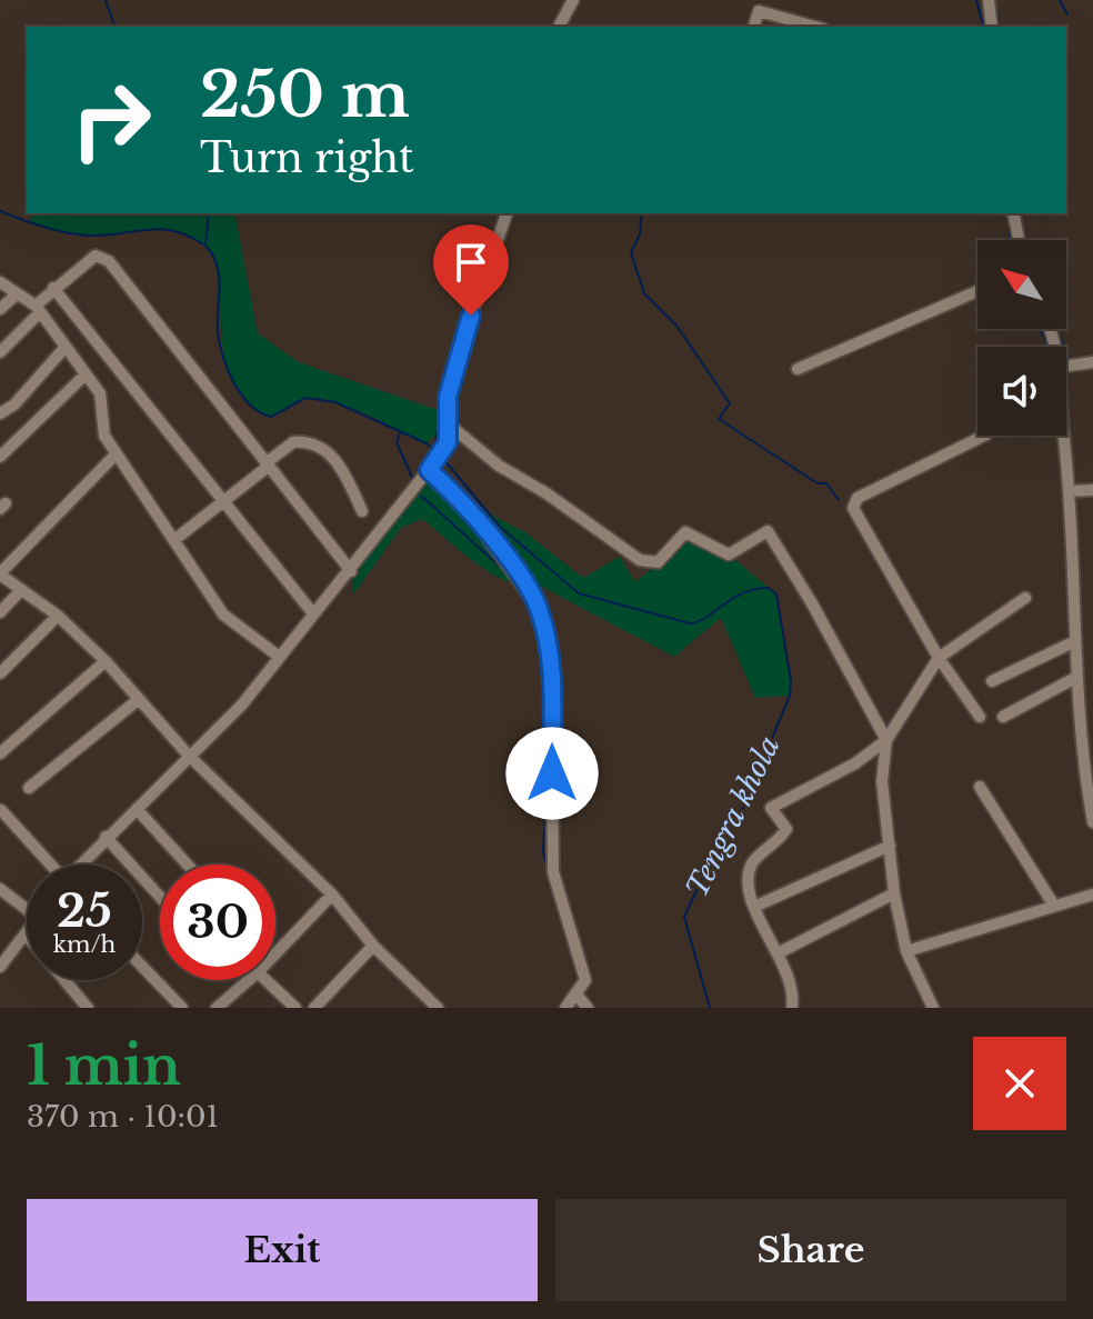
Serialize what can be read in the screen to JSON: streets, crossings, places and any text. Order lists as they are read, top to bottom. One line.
{"water":["Tengra khola"],"north":"top left","page":{"turn":["250 m","Turn right"],"speed":"25 km/h","limit":"30","heading":["1 min","370 m · 10:01"],"buttons":["Exit","Share"]}}
